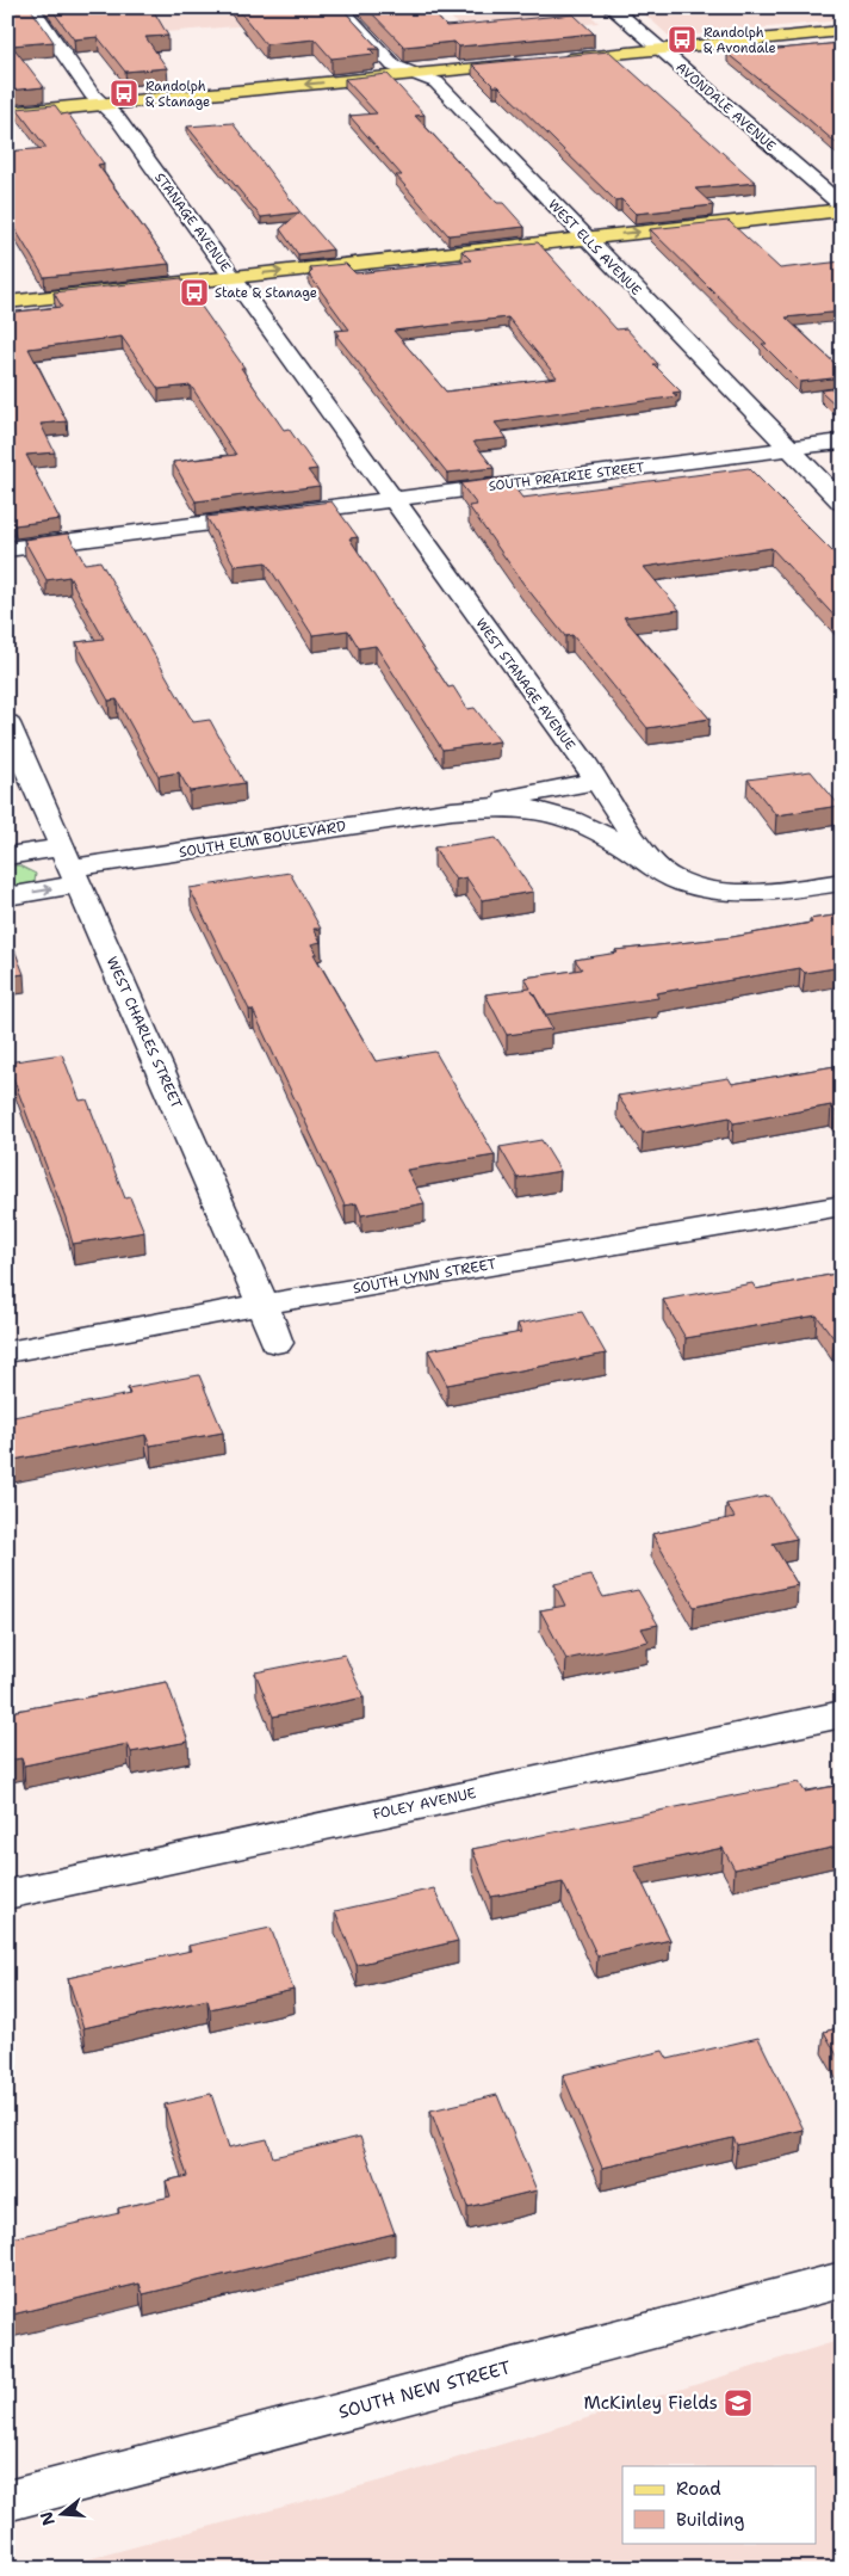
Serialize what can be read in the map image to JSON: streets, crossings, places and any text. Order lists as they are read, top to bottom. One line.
{"streets":{"street":["AVONDALE AVENUE","STANAGE AVENUE","WEST ELLS AVENUE","SOUTH PRAIRIE STREET","WEST STANAGE AVENUE","SOUTH ELM BOULEVARD","WEST CHARLES STREET","SOUTH LYNN STREET","FOLEY AVENUE","SOUTH NEW STREET"]},"crossings":[["STANAGE AVENUE","SOUTH PRAIRIE STREET"],["STANAGE AVENUE","WEST STANAGE AVENUE"],["WEST ELLS AVENUE","SOUTH PRAIRIE STREET"],["SOUTH PRAIRIE STREET","WEST STANAGE AVENUE"],["WEST STANAGE AVENUE","SOUTH ELM BOULEVARD"],["SOUTH ELM BOULEVARD","WEST CHARLES STREET"],["WEST CHARLES STREET","SOUTH LYNN STREET"]],"places":{"bus stop":["Randolph & Avondale","Randolph & Stanage","State & Stanage"],"school or university":["McKinley Fields"]},"legend":["Road","Building"],"north":"left"}
